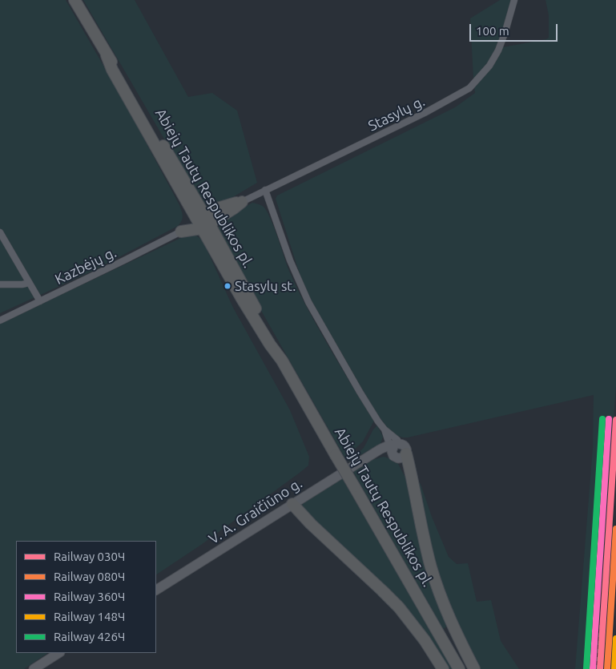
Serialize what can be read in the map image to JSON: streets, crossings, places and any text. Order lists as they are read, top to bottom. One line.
{"streets":{"highway":["Abiejų Tautų Respublikos pl."],"main road":["V. A. Graičiūno g."],"street":["Stasylų g.","Kazbėjų g."]},"places":["Stasylų st."],"lines":["rail line 360Ч","rail line 426Ч","rail line 030Ч","rail line 080Ч","rail line 148Ч"],"legend":["Railway 030Ч","Railway 080Ч","Railway 360Ч","Railway 148Ч","Railway 426Ч"],"scale_bar":"100 m"}
